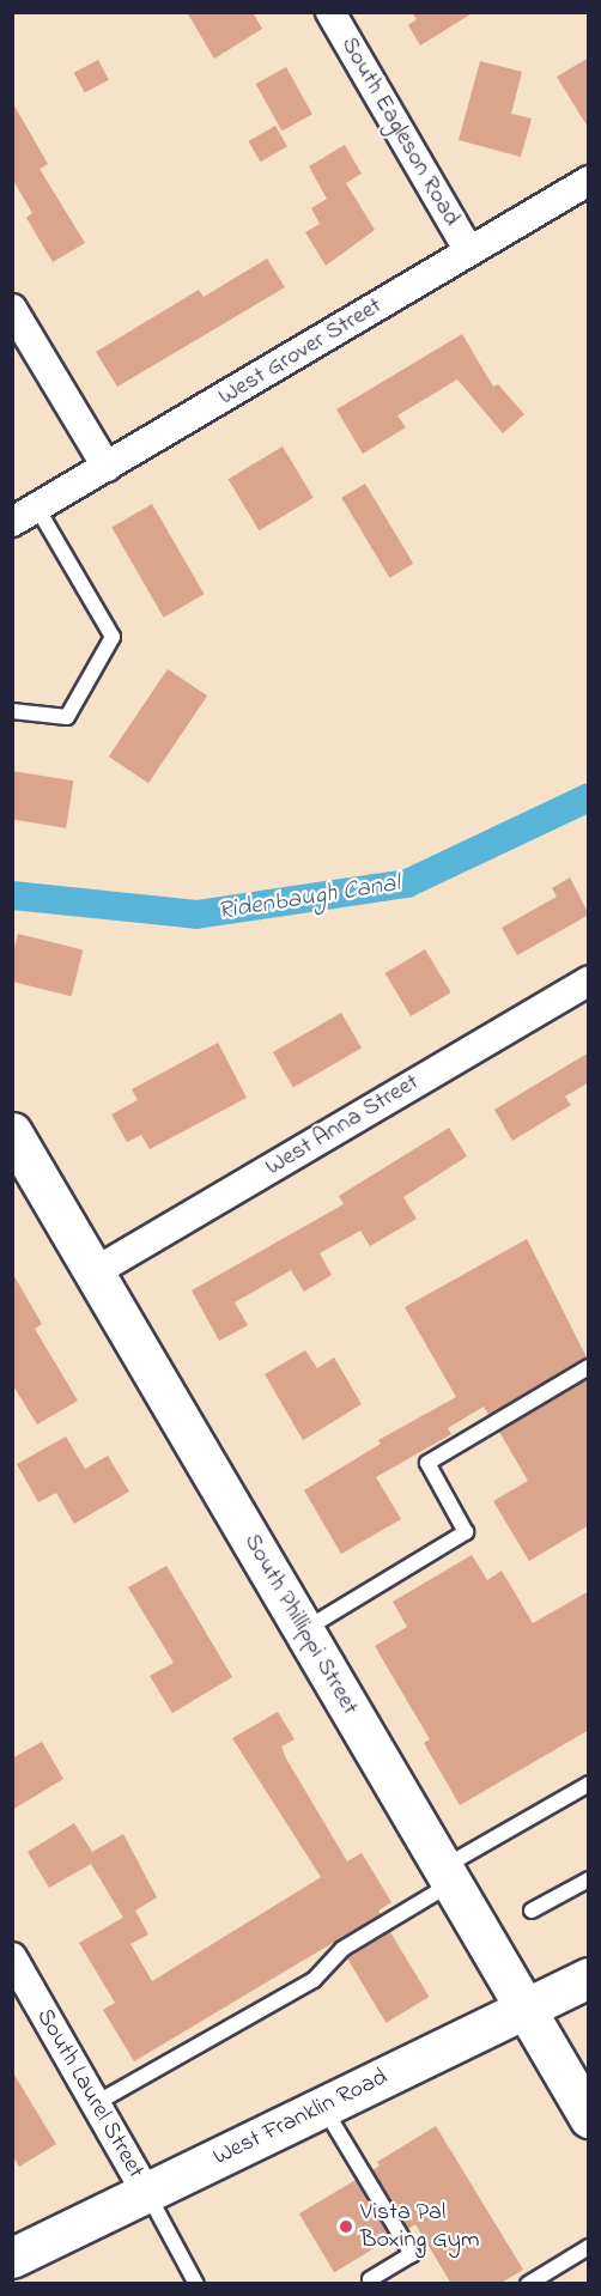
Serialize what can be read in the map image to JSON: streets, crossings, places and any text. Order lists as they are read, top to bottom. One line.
{"streets":{"street":["South Eagleson Road","West Grover Street","West Anna Street","South Phillippi Street","South Laurel Street","West Franklin Road"]},"crossings":[["South Eagleson Road","West Grover Street"],["West Anna Street","South Phillippi Street"],["South Phillippi Street","West Franklin Road"],["South Laurel Street","West Franklin Road"]],"water":["Ridenbaugh Canal"],"places":["Vista Pal Boxing Gym"]}
